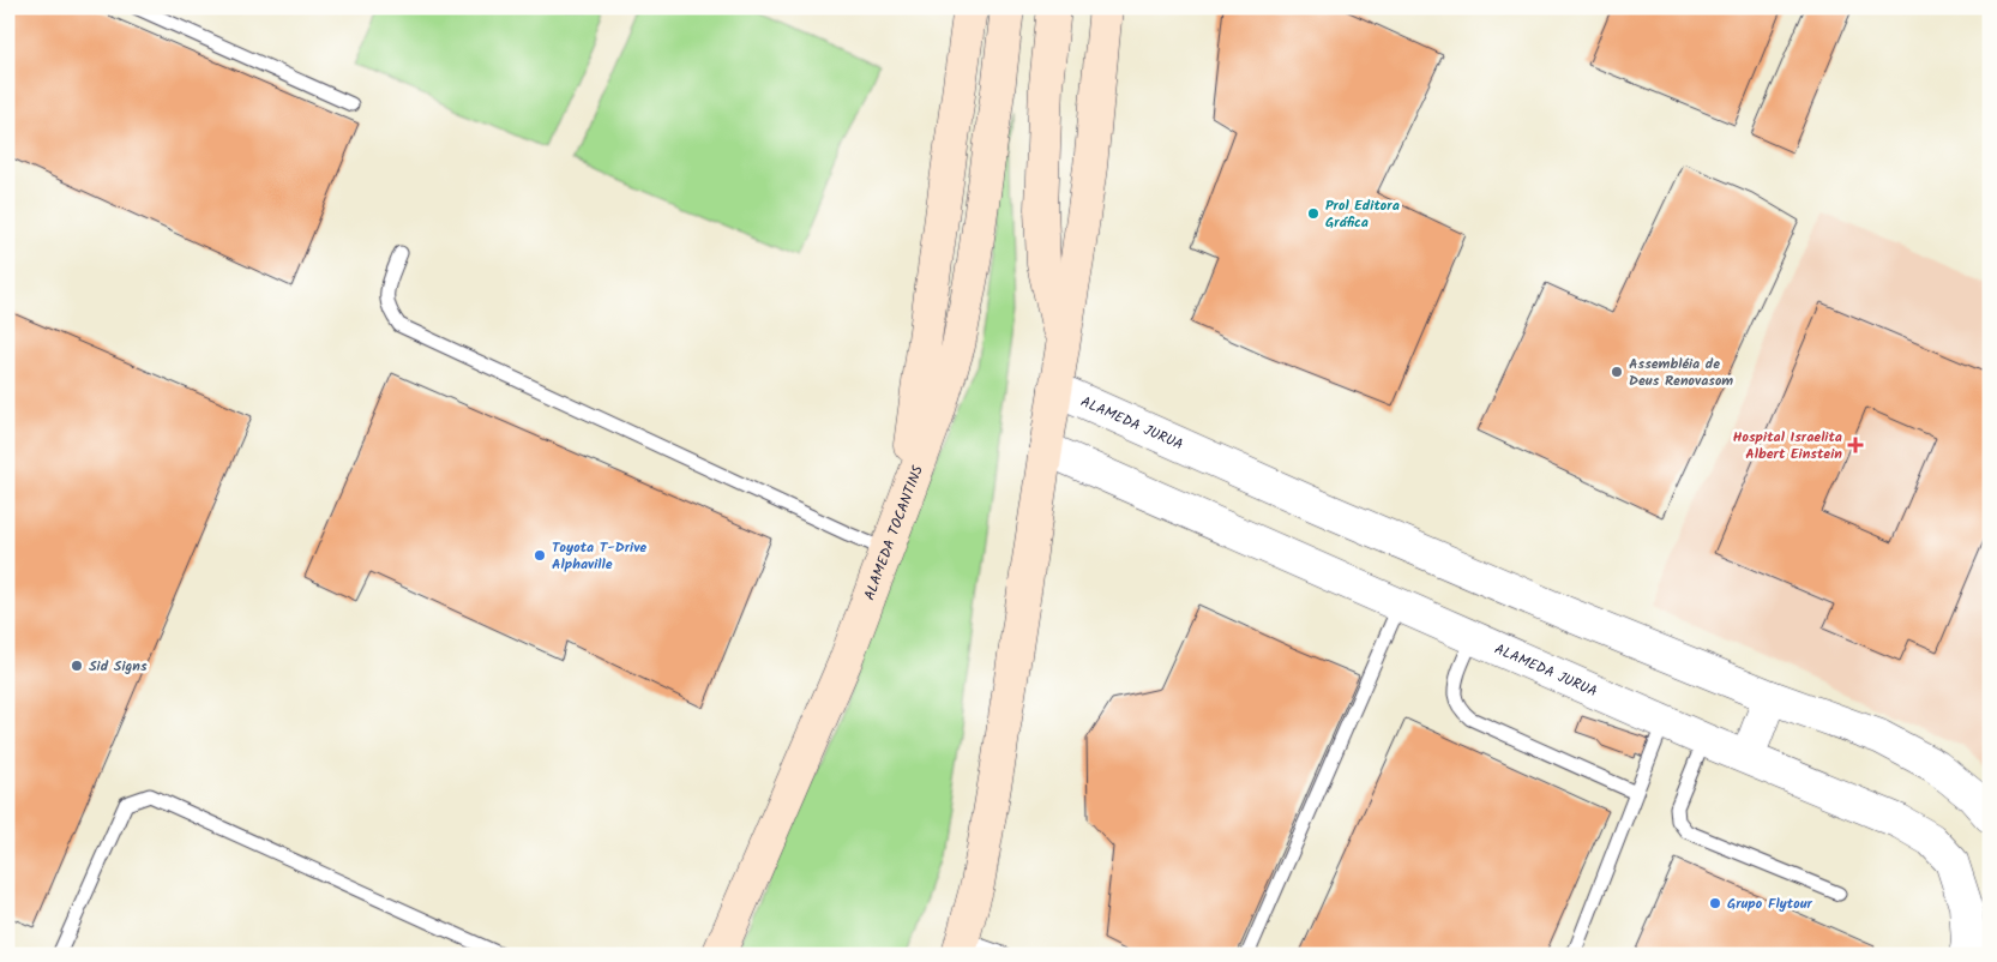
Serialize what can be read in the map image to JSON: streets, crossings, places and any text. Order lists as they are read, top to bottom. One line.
{"streets":{"main road":["ALAMEDA TOCANTINS"],"street":["ALAMEDA JURUA"]},"places":{"other":["Prol Editora Gráfica","Assembléia de Deus Renovasom","Toyota T-Drive Alphaville","Sid Signs","Grupo Flytour"],"health":["Hospital Israelita Albert Einstein"]}}
